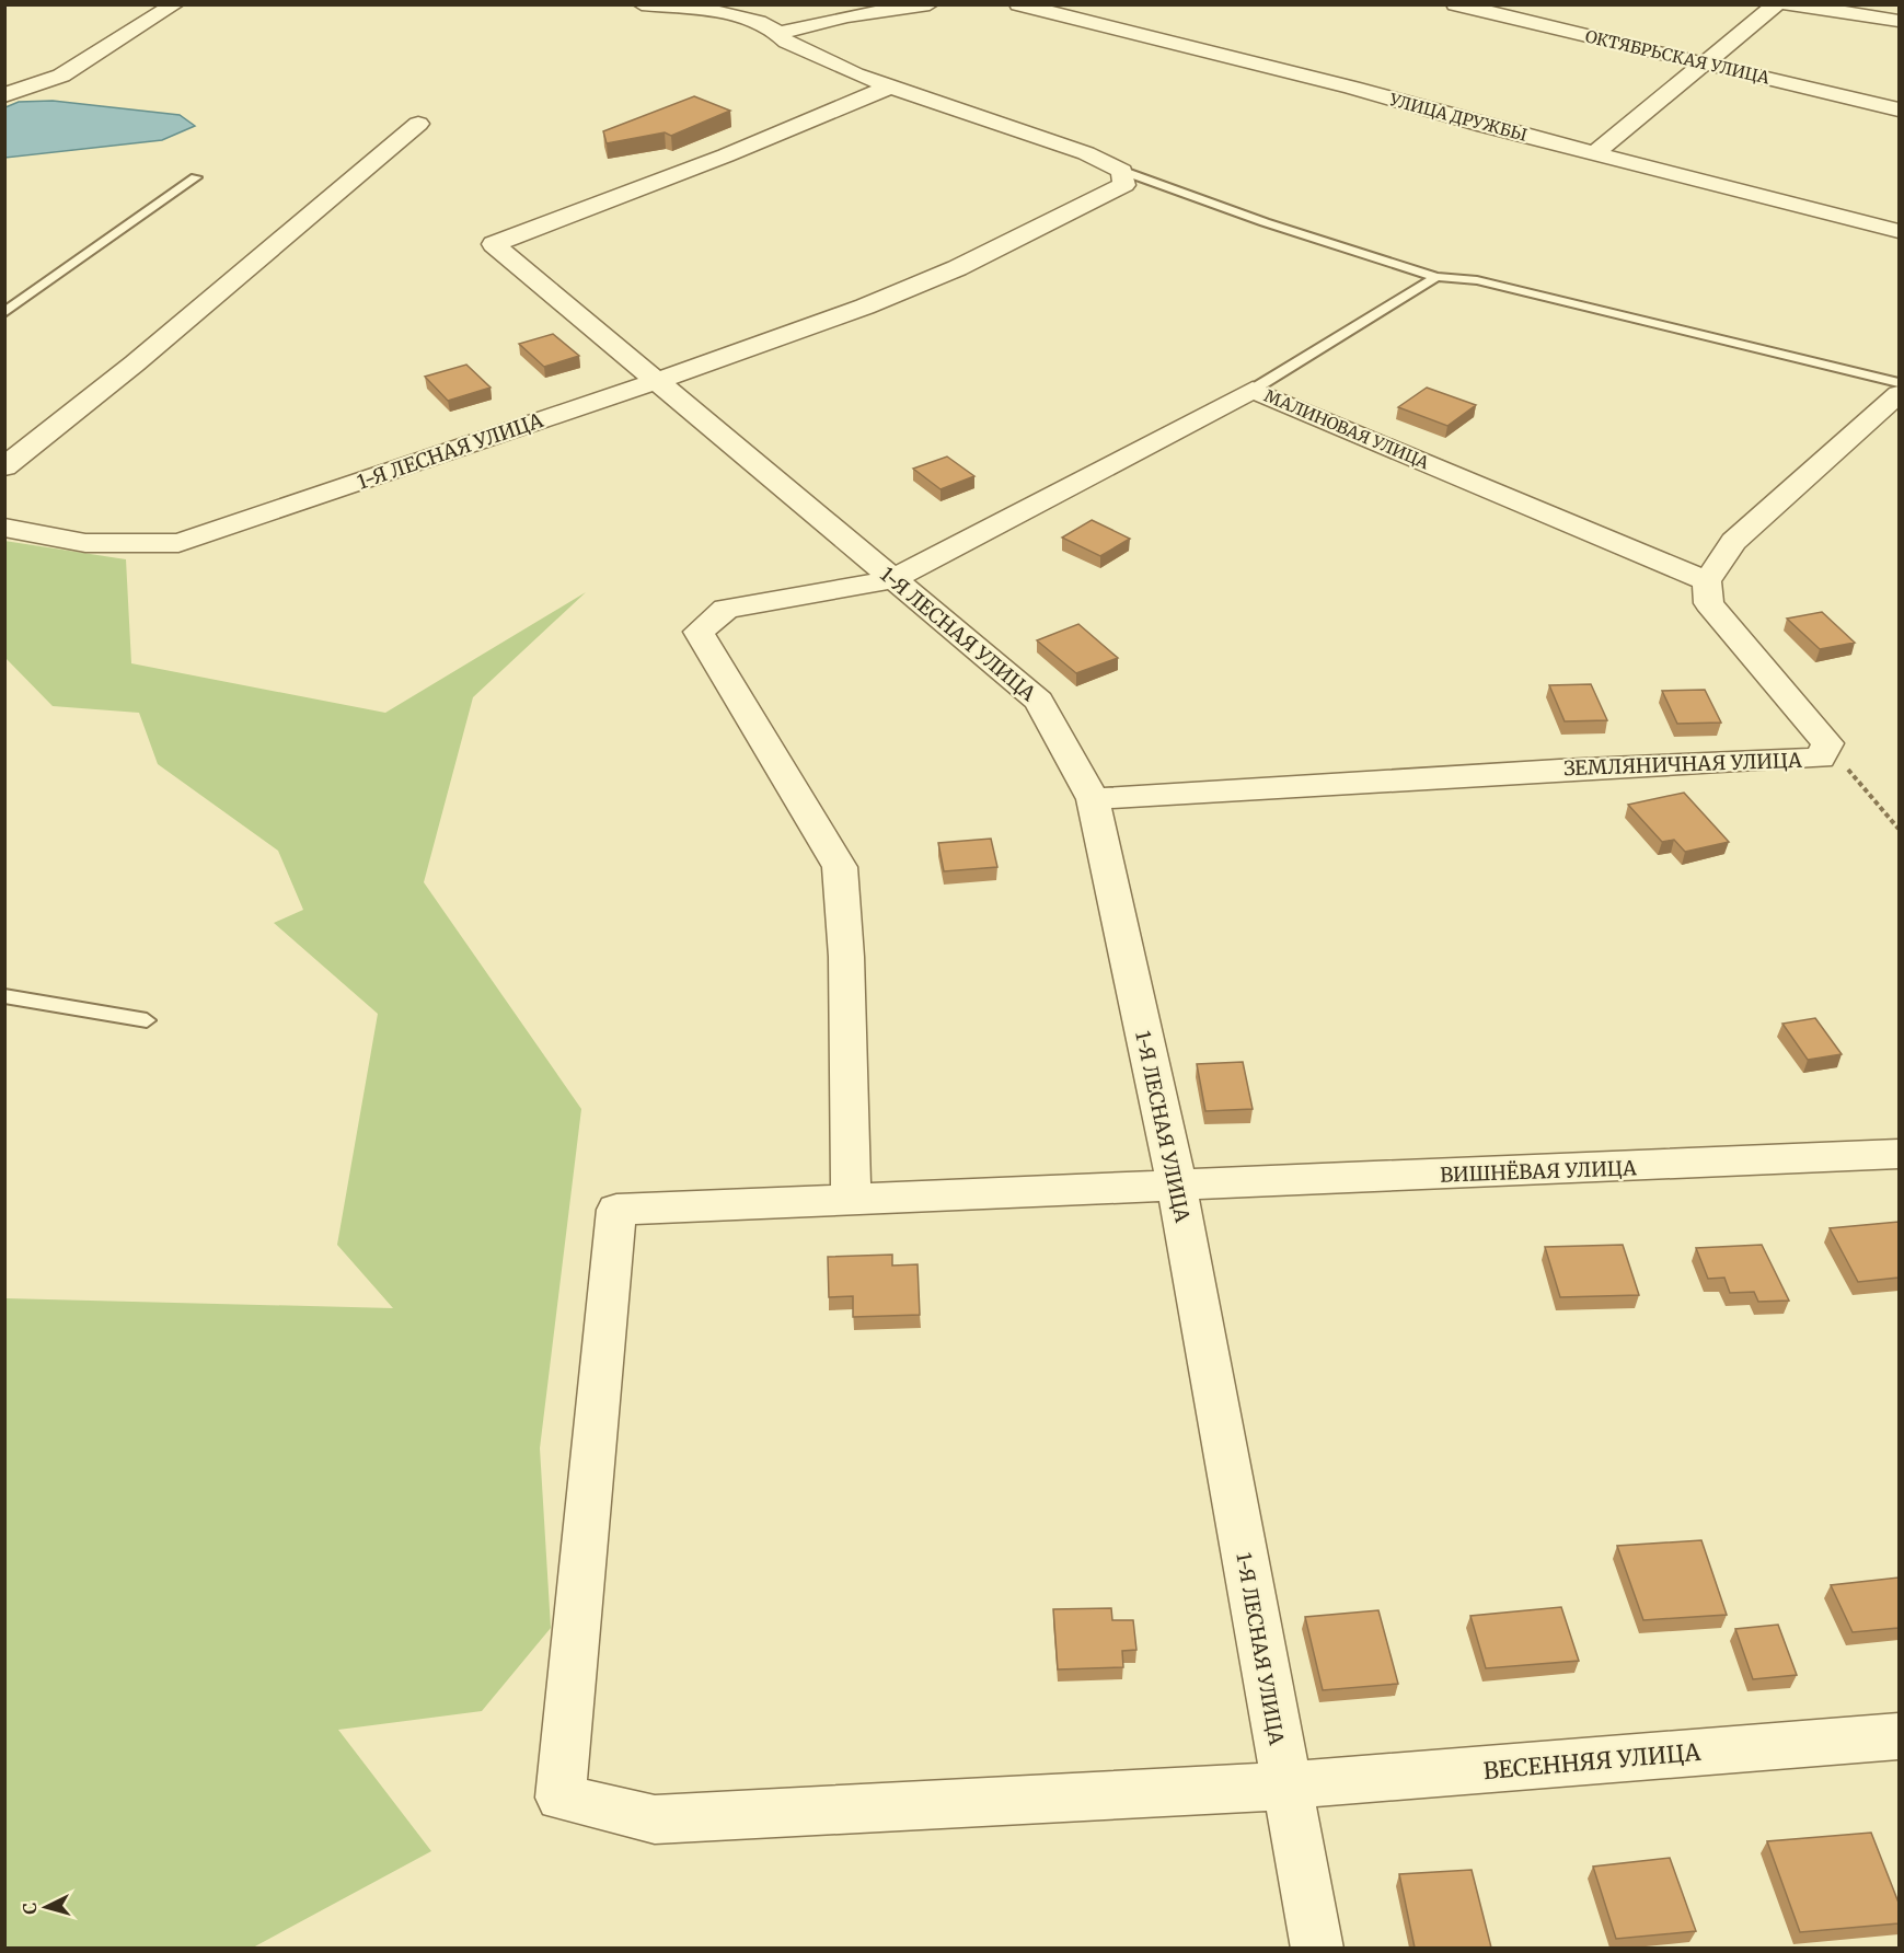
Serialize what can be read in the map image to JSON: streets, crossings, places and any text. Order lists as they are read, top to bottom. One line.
{"streets":{"street":["ОКТЯБРЬСКАЯ УЛИЦА","УЛИЦА ДРУЖБЫ","МАЛИНОВАЯ УЛИЦА","1-Я ЛЕСНАЯ УЛИЦА","ЗЕМЛЯНИЧНАЯ УЛИЦА","ВИШНЁВАЯ УЛИЦА","ВЕСЕННЯЯ УЛИЦА"]},"crossings":[["МАЛИНОВАЯ УЛИЦА","1-Я ЛЕСНАЯ УЛИЦА"],["МАЛИНОВАЯ УЛИЦА","ЗЕМЛЯНИЧНАЯ УЛИЦА"],["МАЛИНОВАЯ УЛИЦА","ВИШНЁВАЯ УЛИЦА"],["МАЛИНОВАЯ УЛИЦА","ВЕСЕННЯЯ УЛИЦА"],["1-Я ЛЕСНАЯ УЛИЦА","ЗЕМЛЯНИЧНАЯ УЛИЦА"],["1-Я ЛЕСНАЯ УЛИЦА","ВИШНЁВАЯ УЛИЦА"],["1-Я ЛЕСНАЯ УЛИЦА","ВЕСЕННЯЯ УЛИЦА"],["ВИШНЁВАЯ УЛИЦА","ВЕСЕННЯЯ УЛИЦА"]],"north":"left"}
